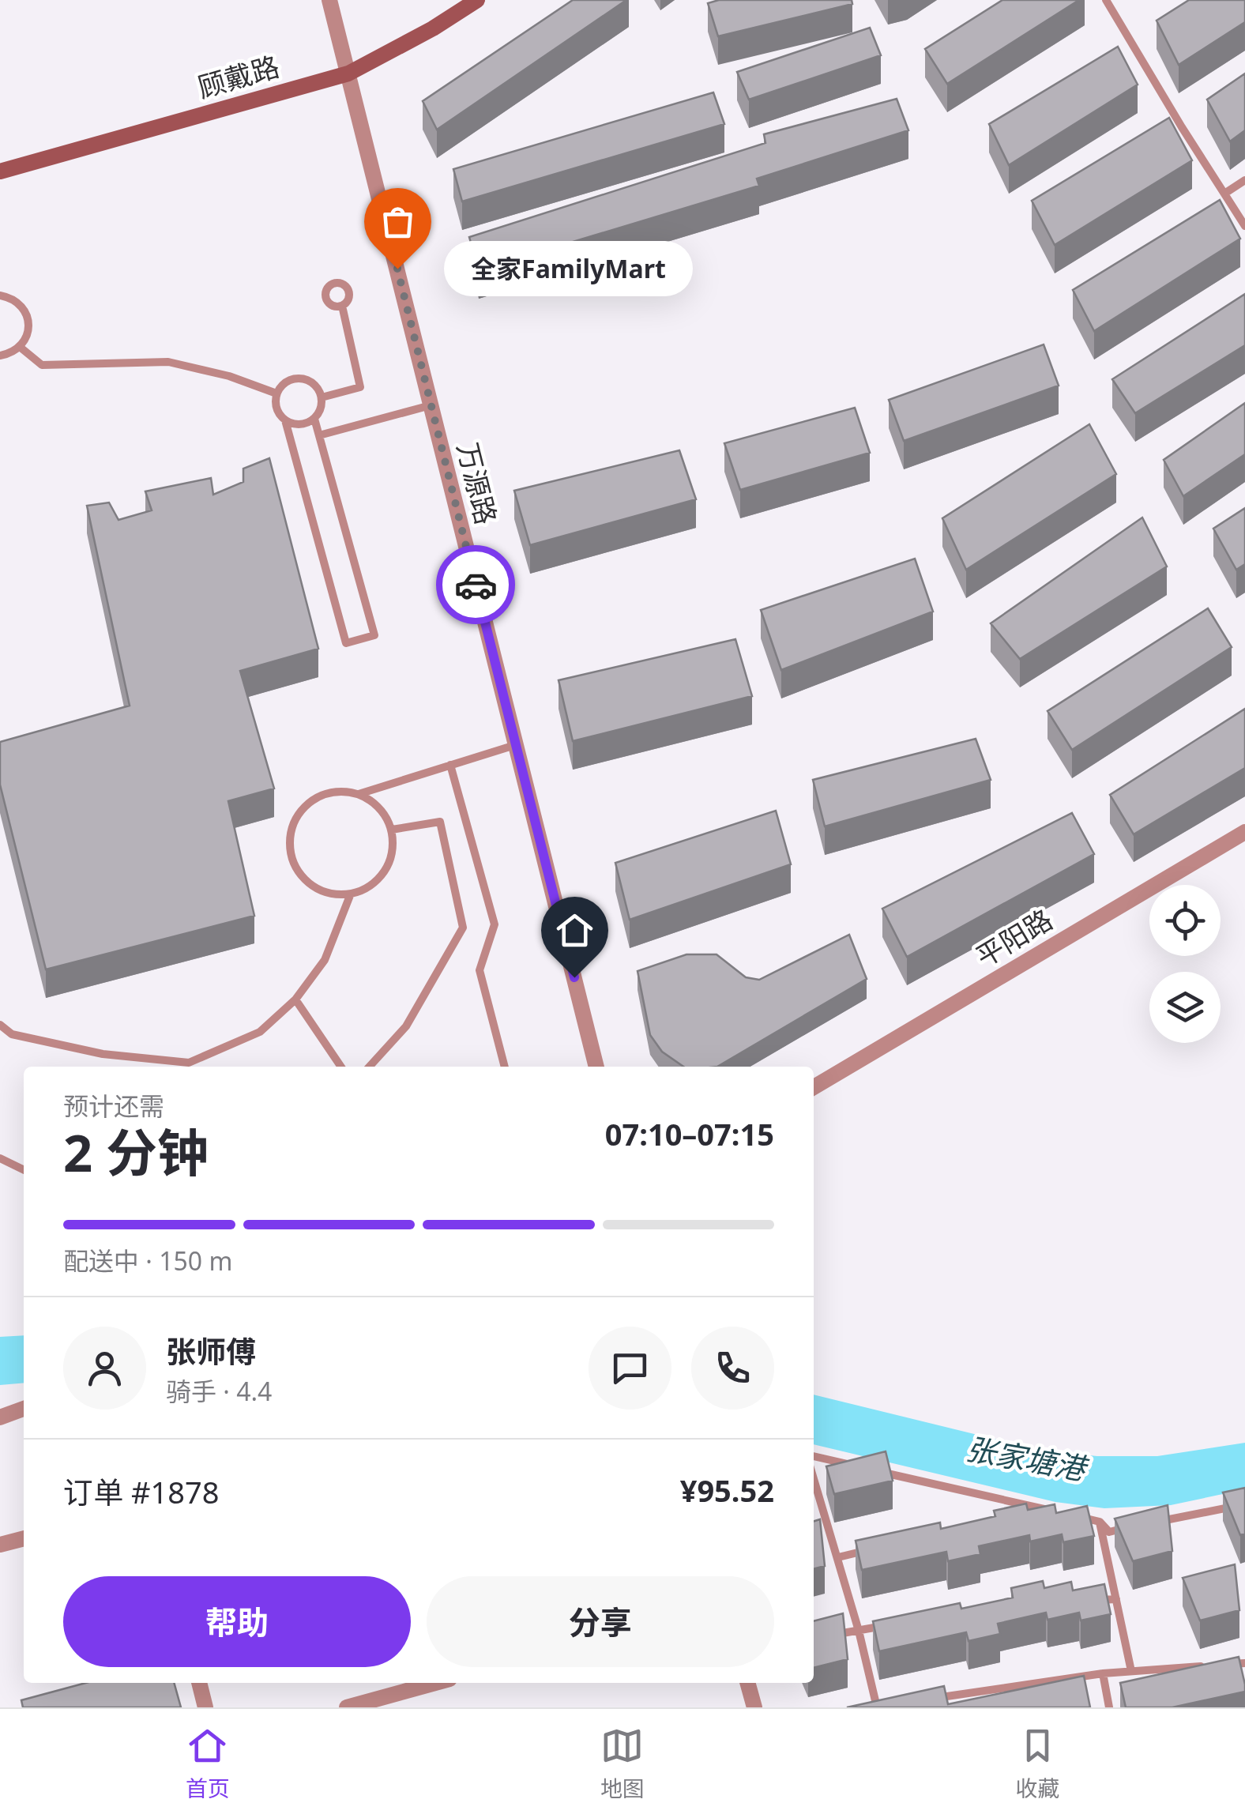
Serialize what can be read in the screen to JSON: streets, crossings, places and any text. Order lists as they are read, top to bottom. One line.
{"streets":{"main road":["顾戴路"],"street":["万源路","平阳路"]},"crossings":[["顾戴路","万源路"]],"water":["张家塘港"],"places":["全家FamilyMart"],"page":{"bubble":"全家FamilyMart","heading":["2 分钟","预计还需","07:10–07:15"],"panel":["张师傅","骑手 · 4.4","订单 #1878","¥95.52"],"bar":"配送中 · 150 m","buttons":["帮助","分享"],"tabs":["首页","地图","收藏"]}}
